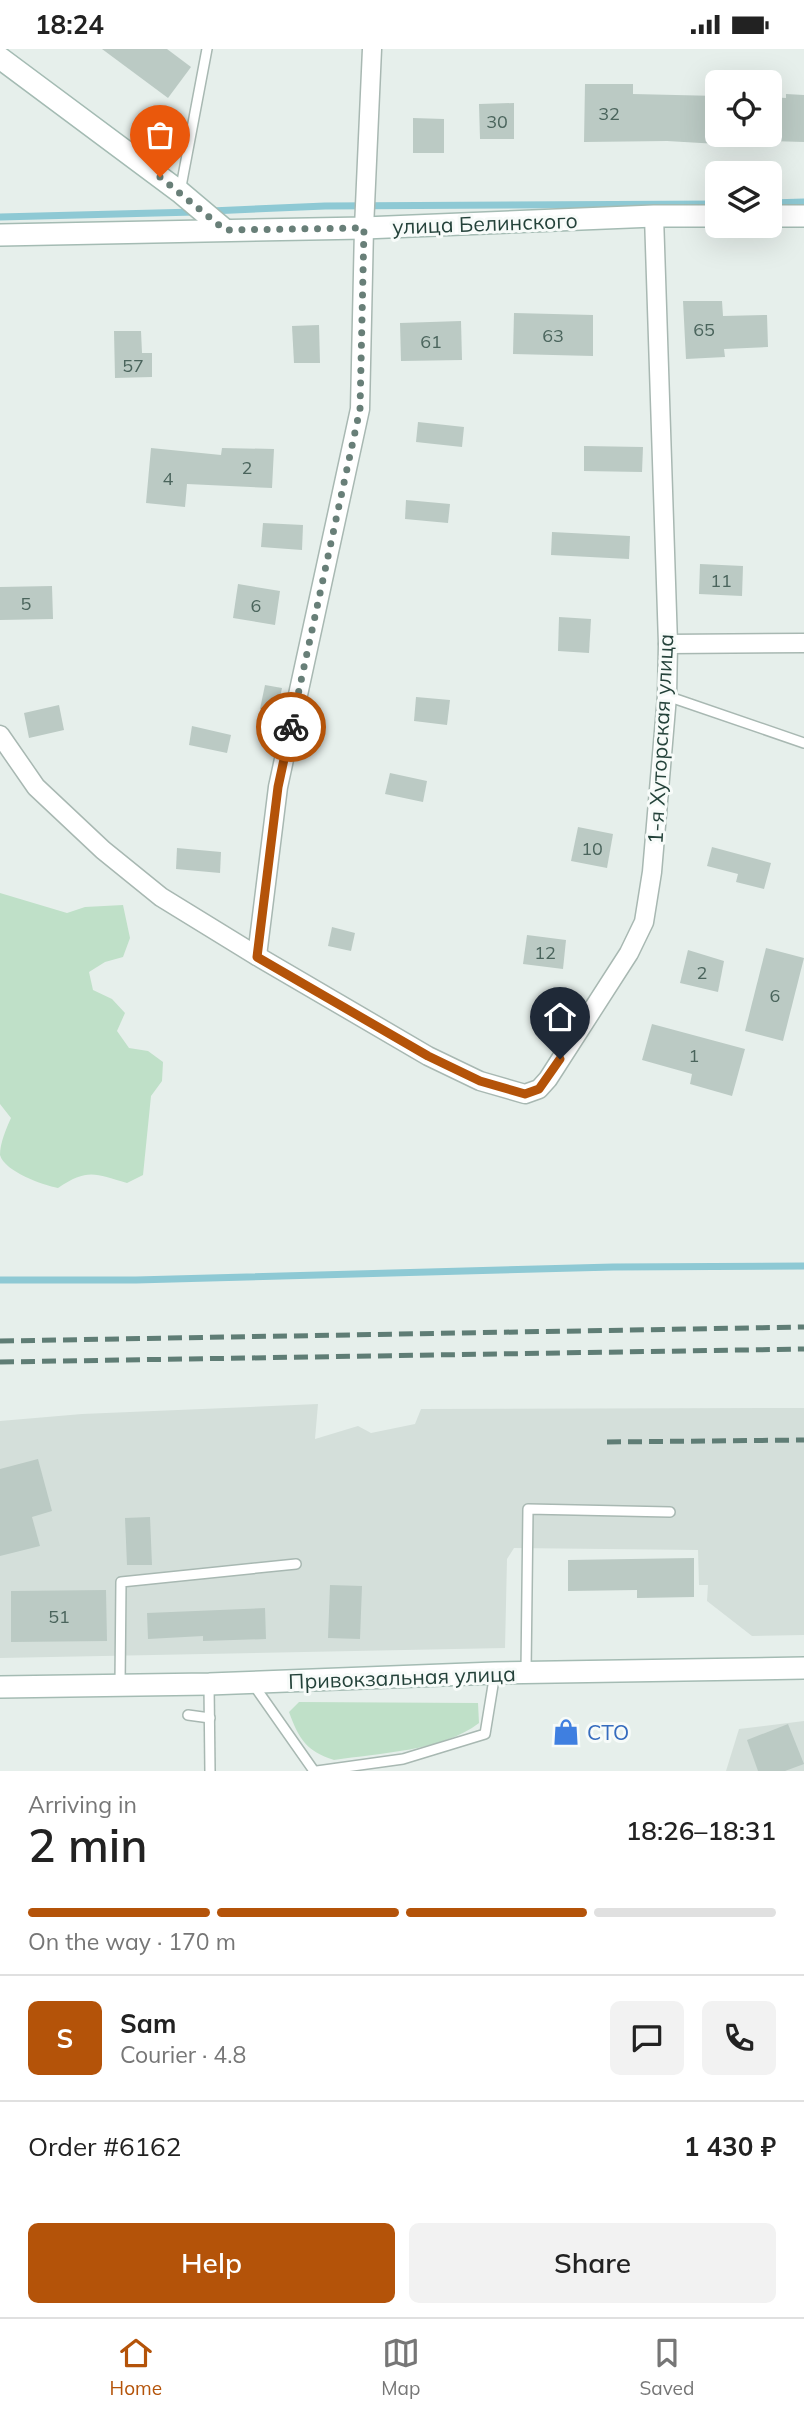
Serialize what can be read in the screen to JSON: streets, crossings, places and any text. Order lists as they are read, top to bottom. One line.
{"streets":{"street":["улица Белинского","1-я Хуторская улица","Привокзальная улица"]},"crossings":[["улица Белинского","1-я Хуторская улица"]],"places":{"shop":["СТО"]},"house_numbers":["32","30","65","63","61","57","2","4","11","5","6","10","12","2","6","1","51"],"page":{"status":"18:24","heading":["2 min","Arriving in","18:26–18:31"],"panel":["Sam","Courier · 4.8","Order #6162","1 430 ₽"],"bar":"On the way · 170 m","round":"S","buttons":["Help","Share"],"tabs":["Home","Map","Saved"]}}
